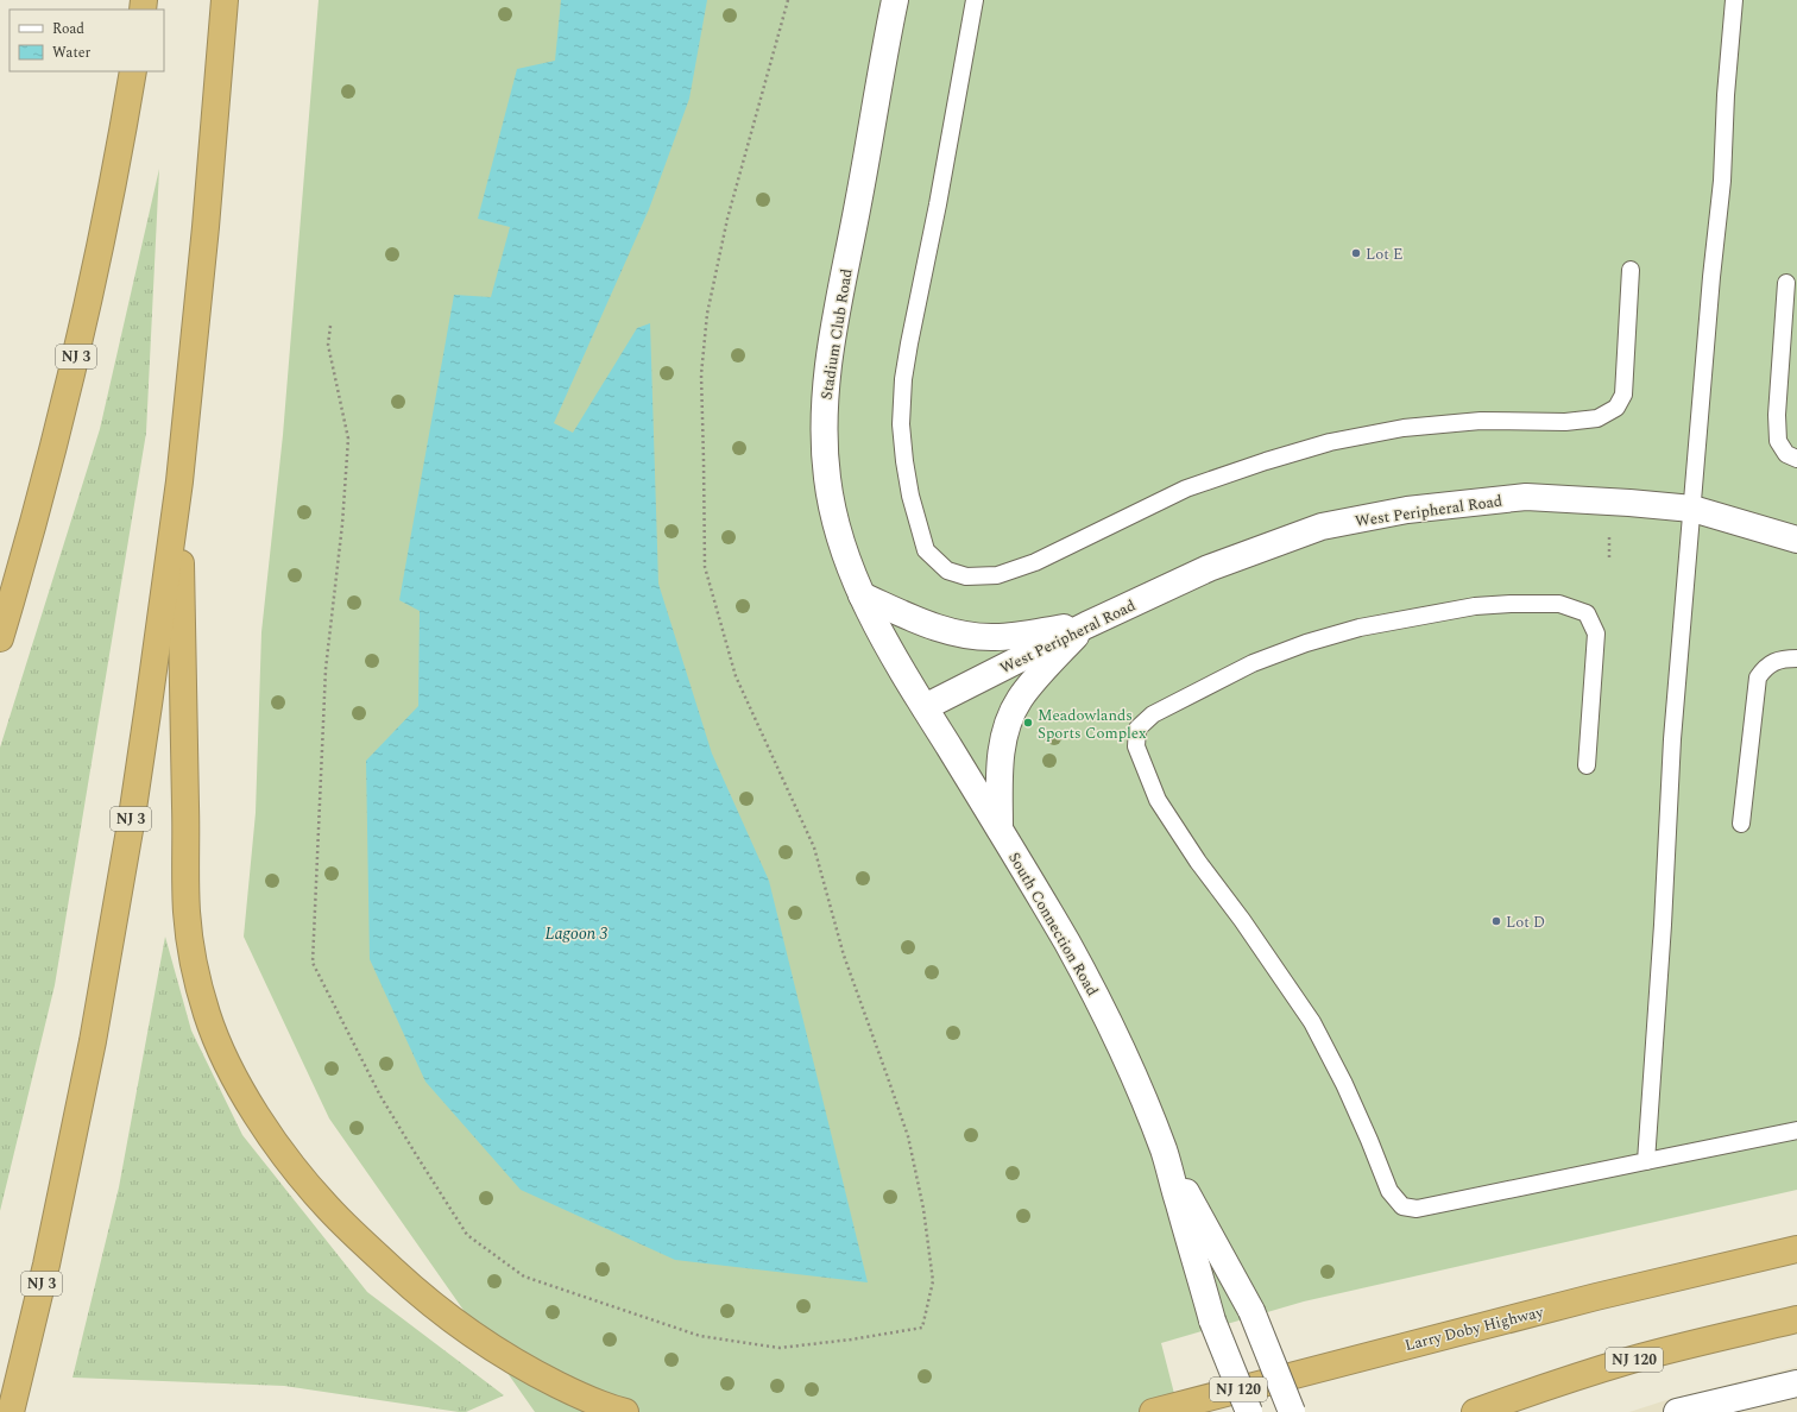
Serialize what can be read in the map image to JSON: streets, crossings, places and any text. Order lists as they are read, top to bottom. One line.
{"streets":{"highway":["NJ 3","Larry Doby Highway","NJ 120"],"street":["Stadium Club Road","West Peripheral Road","South Connection Road"]},"crossings":[["Stadium Club Road","West Peripheral Road"],["Stadium Club Road","South Connection Road"],["West Peripheral Road","South Connection Road"]],"water":["Lagoon 3"],"places":["Lot E","Meadowlands Sports Complex","Lot D"],"legend":["Road","Water"]}
